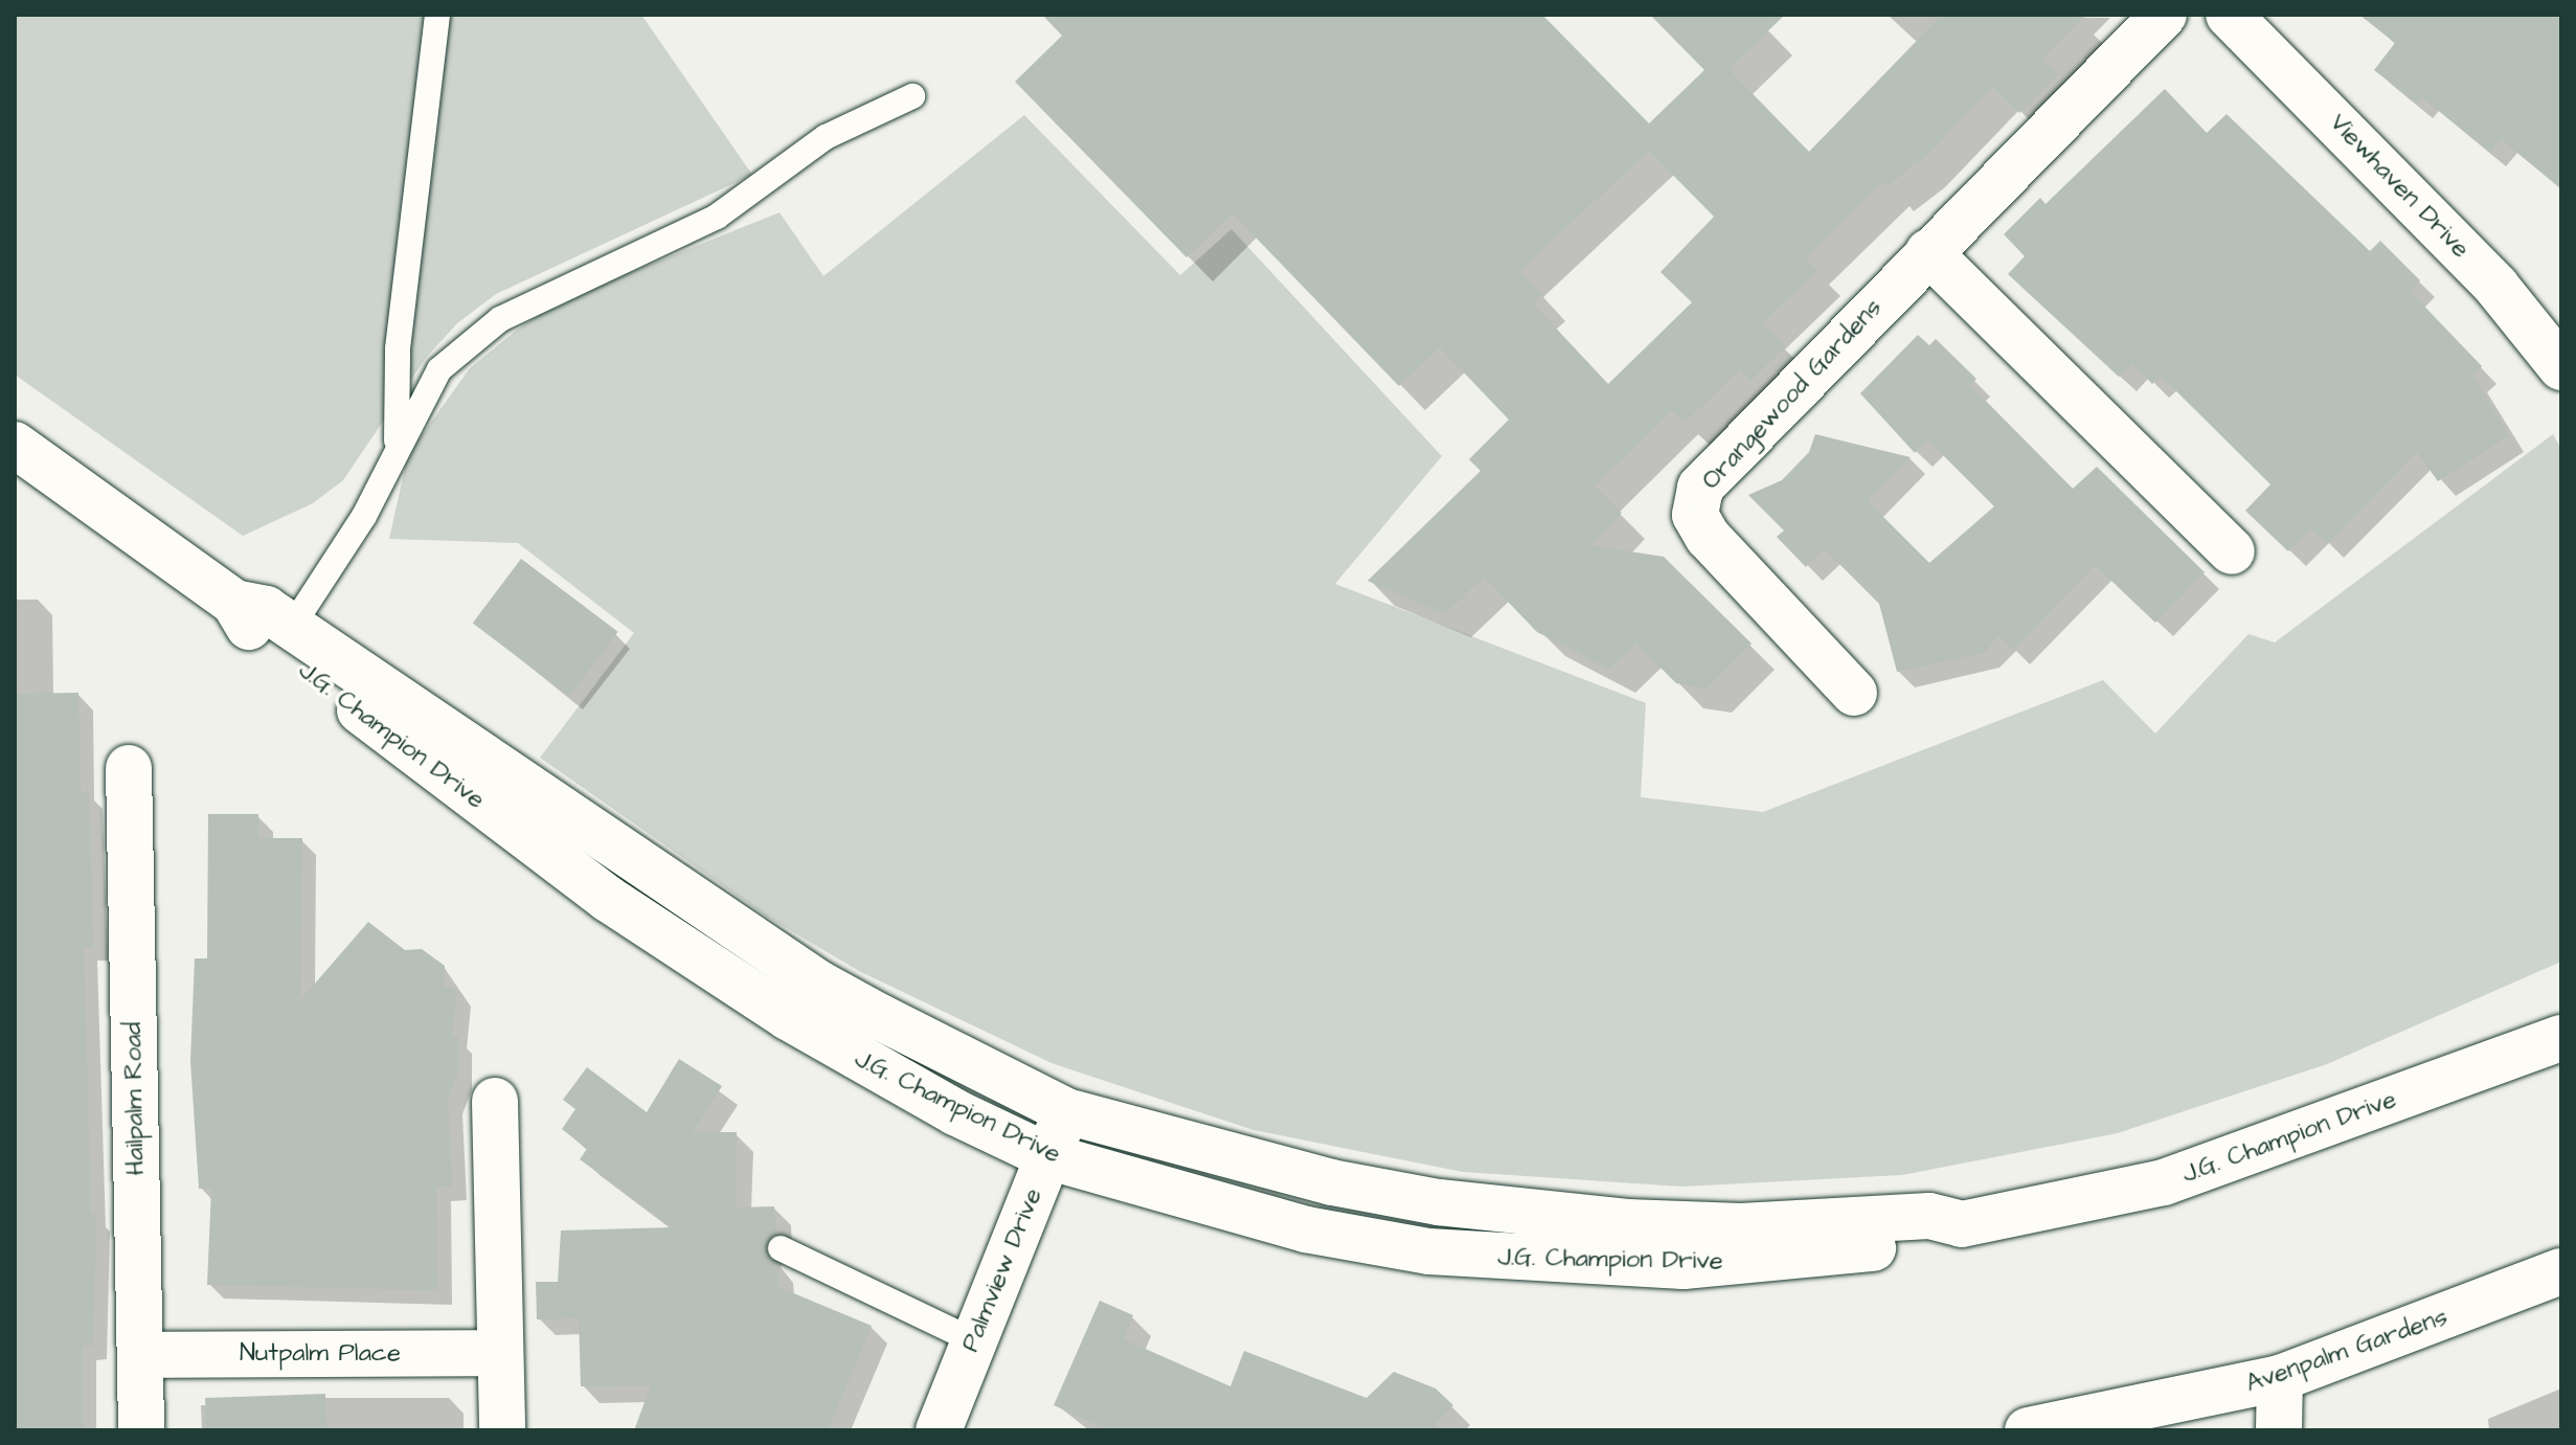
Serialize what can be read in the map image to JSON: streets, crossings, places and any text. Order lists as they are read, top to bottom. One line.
{"streets":{"main road":["Viewhaven Drive","Orangewood Gardens","J.G. Champion Drive","Hailpalm Road","Palmview Drive","Avenpalm Gardens","Nutpalm Place"]},"crossings":[["J.G. Champion Drive","Palmview Drive"],["Hailpalm Road","Nutpalm Place"]]}
